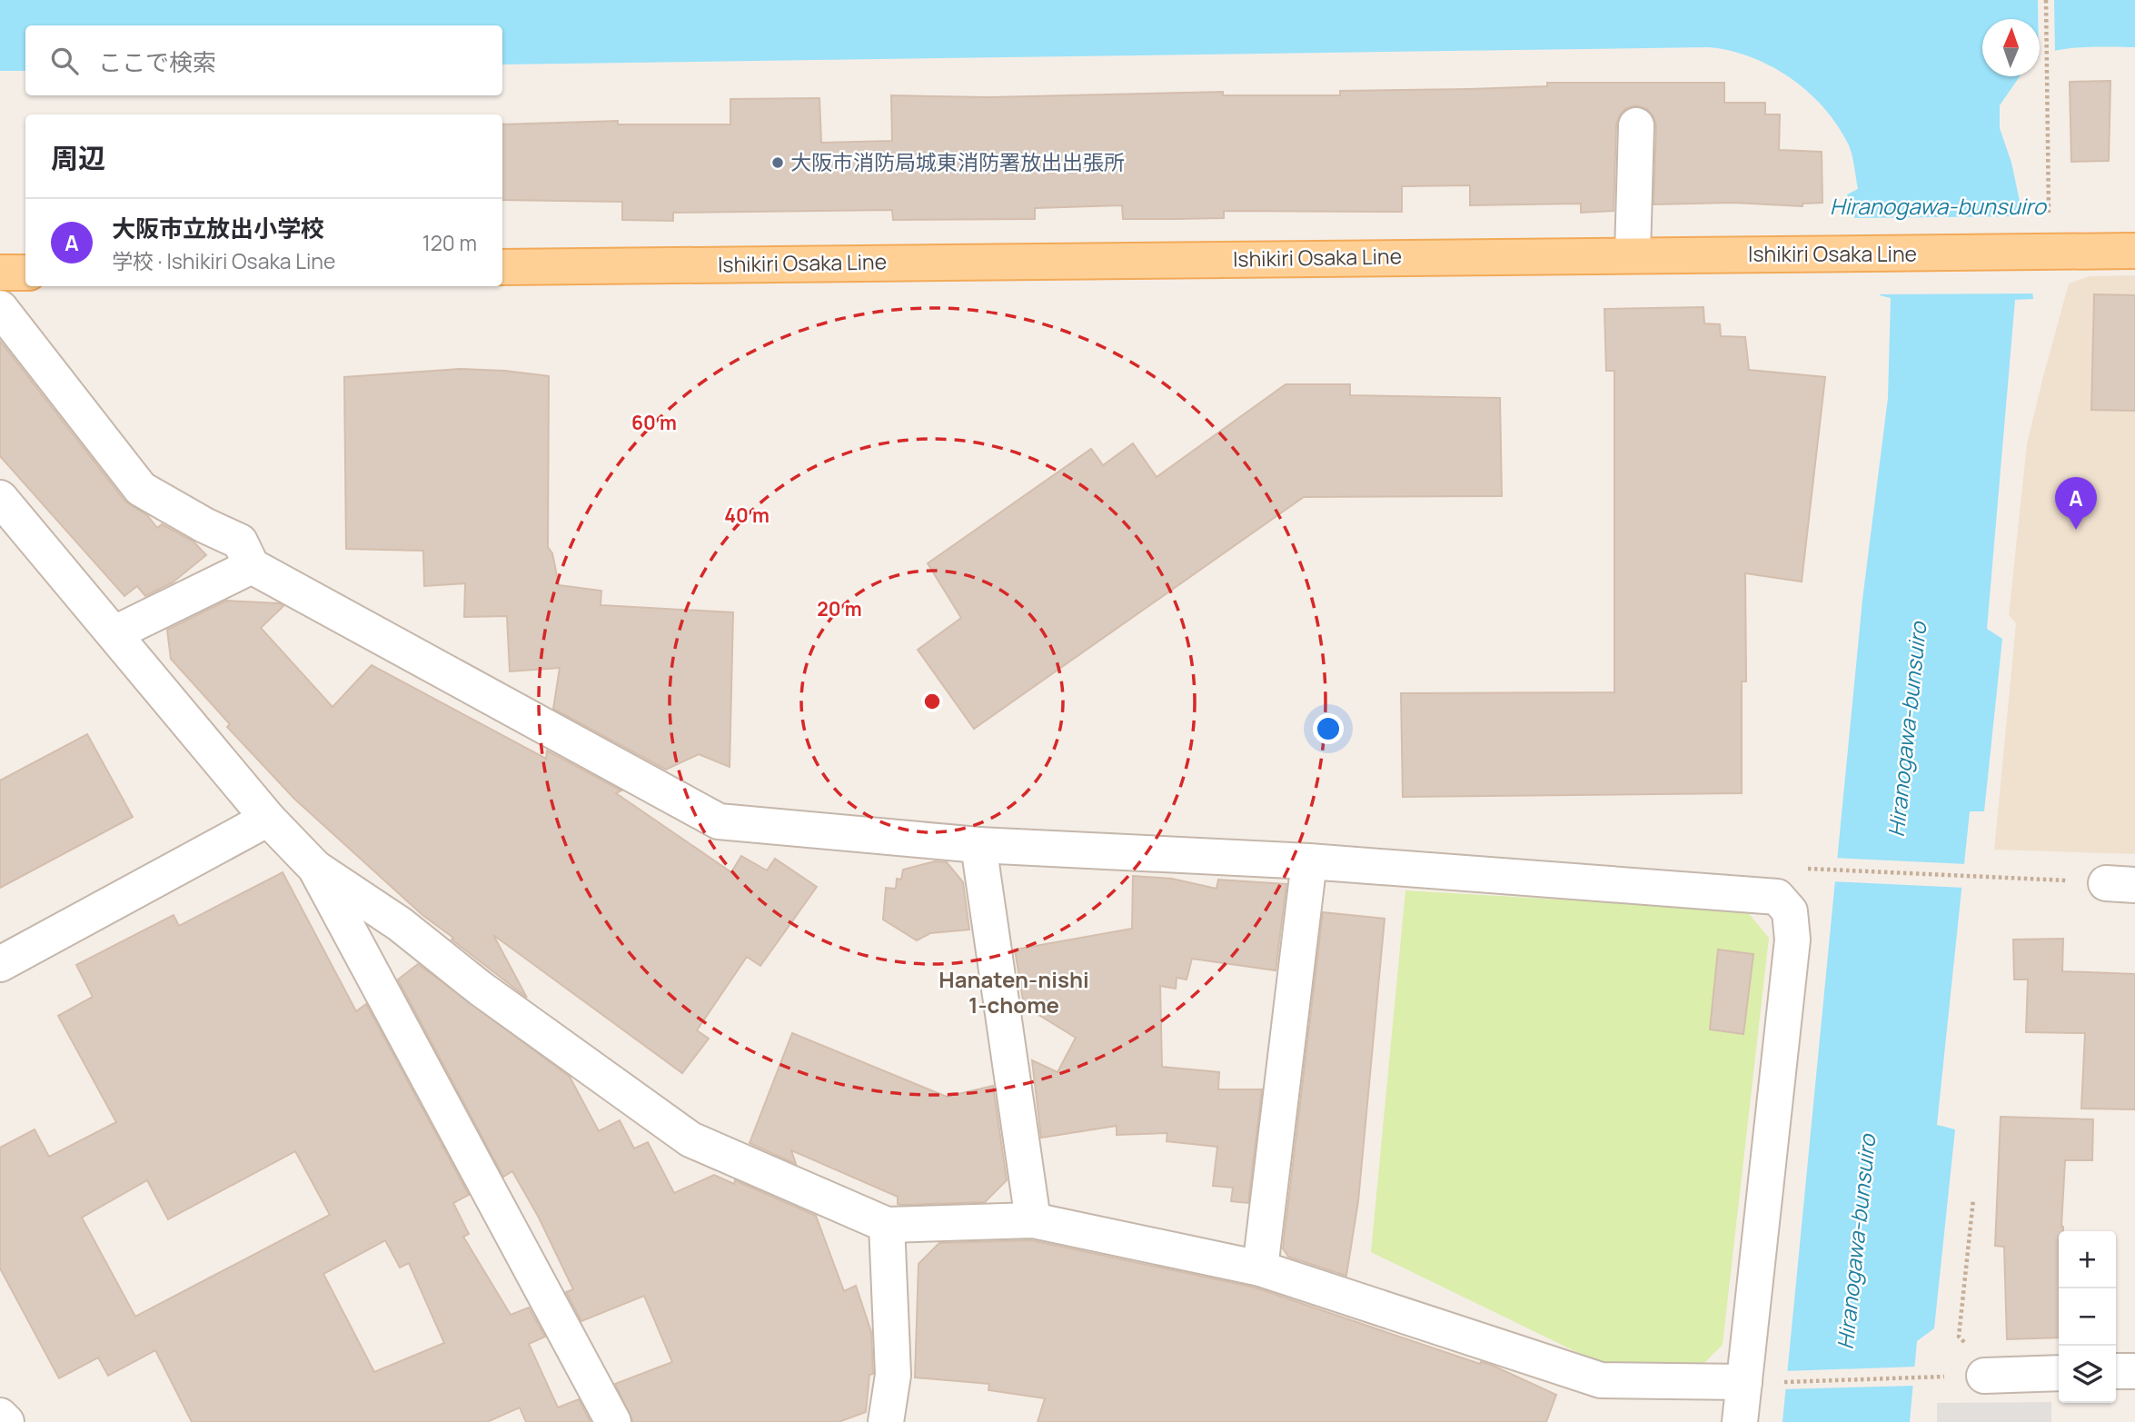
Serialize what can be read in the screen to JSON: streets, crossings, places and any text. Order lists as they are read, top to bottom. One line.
{"streets":{"main road":["Ishikiri Osaka Line"]},"districts":["Hanaten-nishi 1-chome"],"water":["Hiranogawa-bunsuiro"],"places":["大阪市消防局城東消防署放出出張所"],"north":"top","page":{"search":"ここで検索","heading":"周辺","list":[{"mark":"A","name":"大阪市立放出小学校","note":"学校 · Ishikiri Osaka Line","value":"120 m"}],"pins":"A","map_buttons":["+","−"]},"rings":["60 m","40 m","20 m"]}
